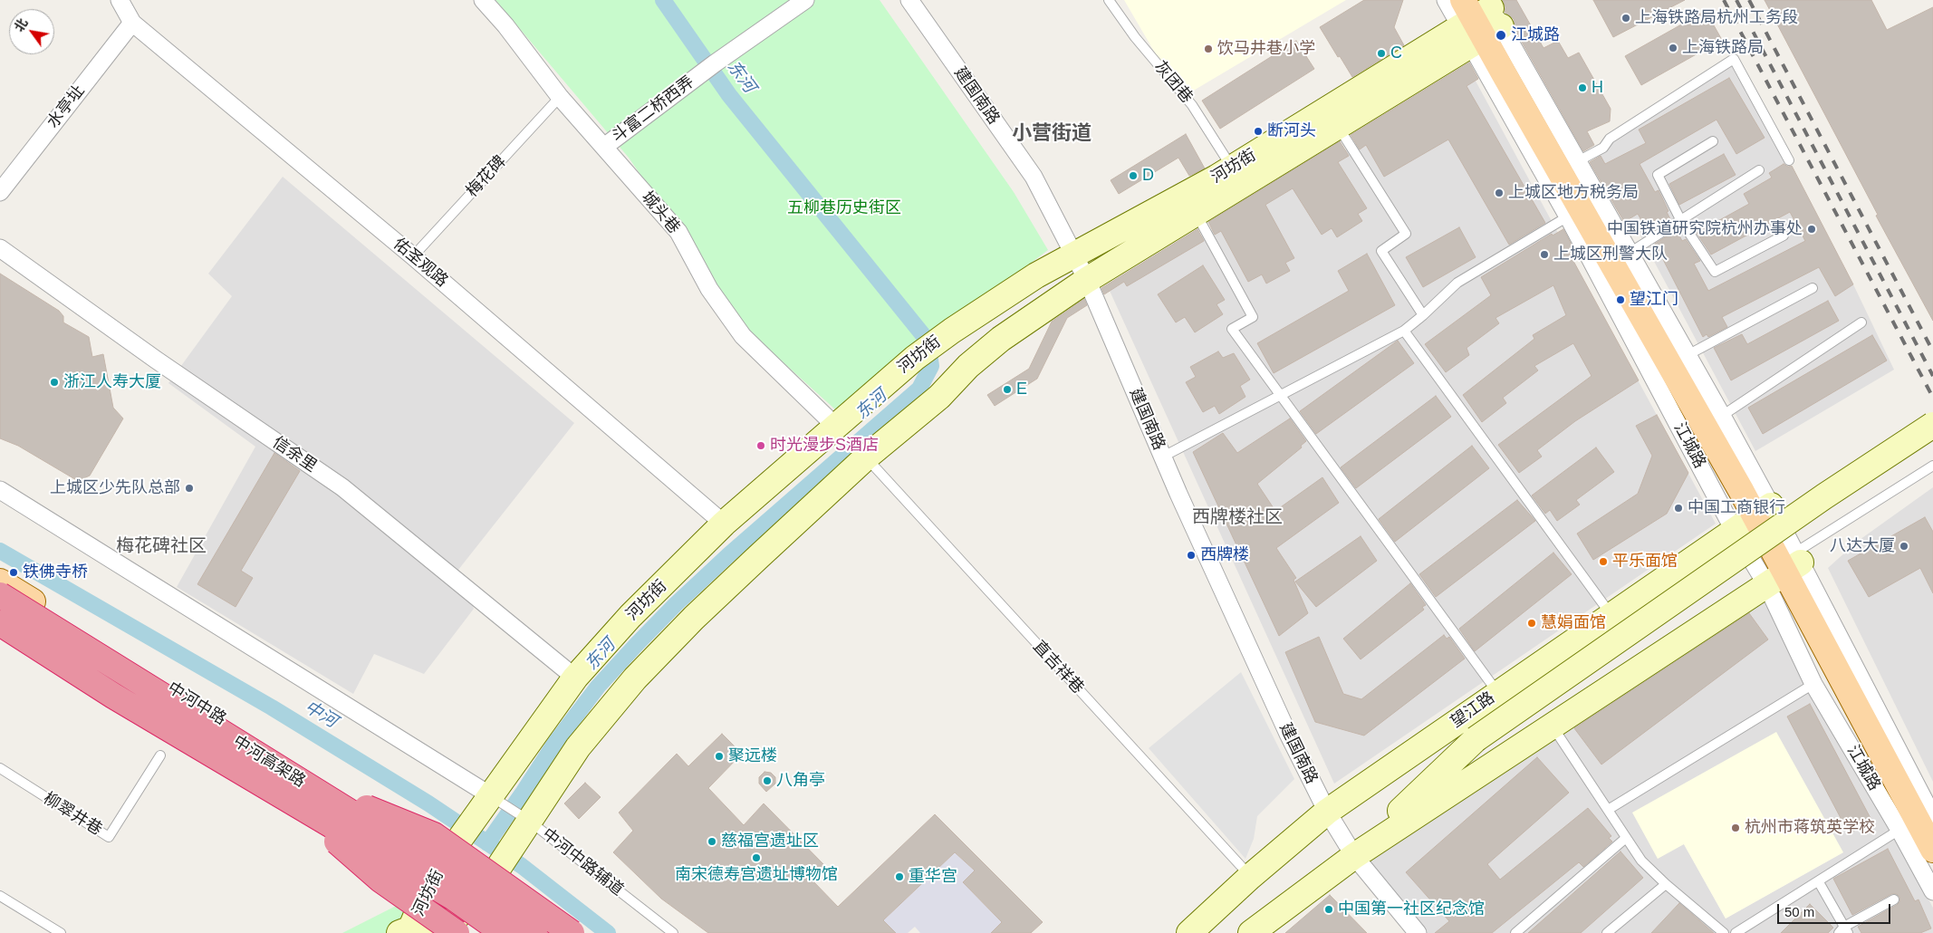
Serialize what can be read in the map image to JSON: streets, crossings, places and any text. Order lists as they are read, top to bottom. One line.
{"streets":{"highway":["中河高架路"],"main road":["江城路","中河中路"],"street":["建国南路","水亭址","斗富二桥西弄","河坊街","城头巷","佑圣观路","信余里","望江路"],"lane":["灰团巷","梅花碑","直吉祥巷","柳翠井巷","中河中路辅道"]},"crossings":[["灰团巷","河坊街"],["建国南路","河坊街"],["建国南路","望江路"],["水亭址","佑圣观路"],["斗富二桥西弄","城头巷"],["河坊街","城头巷"],["河坊街","佑圣观路"],["河坊街","江城路"],["河坊街","信余里"],["河坊街","直吉祥巷"],["河坊街","中河中路"],["河坊街","中河中路辅道"],["梅花碑","城头巷"],["梅花碑","佑圣观路"],["江城路","望江路"],["直吉祥巷","望江路"]],"districts":["小营街道","西牌楼社区","梅花碑社区"],"water":["东河","中河"],"parks":["五柳巷历史街区"],"places":["上海铁路局杭州工务段","江城路","上海铁路局","饮马井巷小学","C","H","断河头","D","上城区地方税务局","中国铁道研究院杭州办事处","上城区刑警大队","望江门","浙江人寿大厦","E","时光漫步S酒店","上城区少先队总部","中国工商银行","八达大厦","西牌楼","平乐面馆","铁佛寺桥","慧娟面馆","聚远楼","八角亭","杭州市蒋筑英学校","慈福宫遗址区","南宋德寿宫遗址博物馆","重华宫","中国第一社区纪念馆"],"scale_bar":"50 m","north":"top left"}
